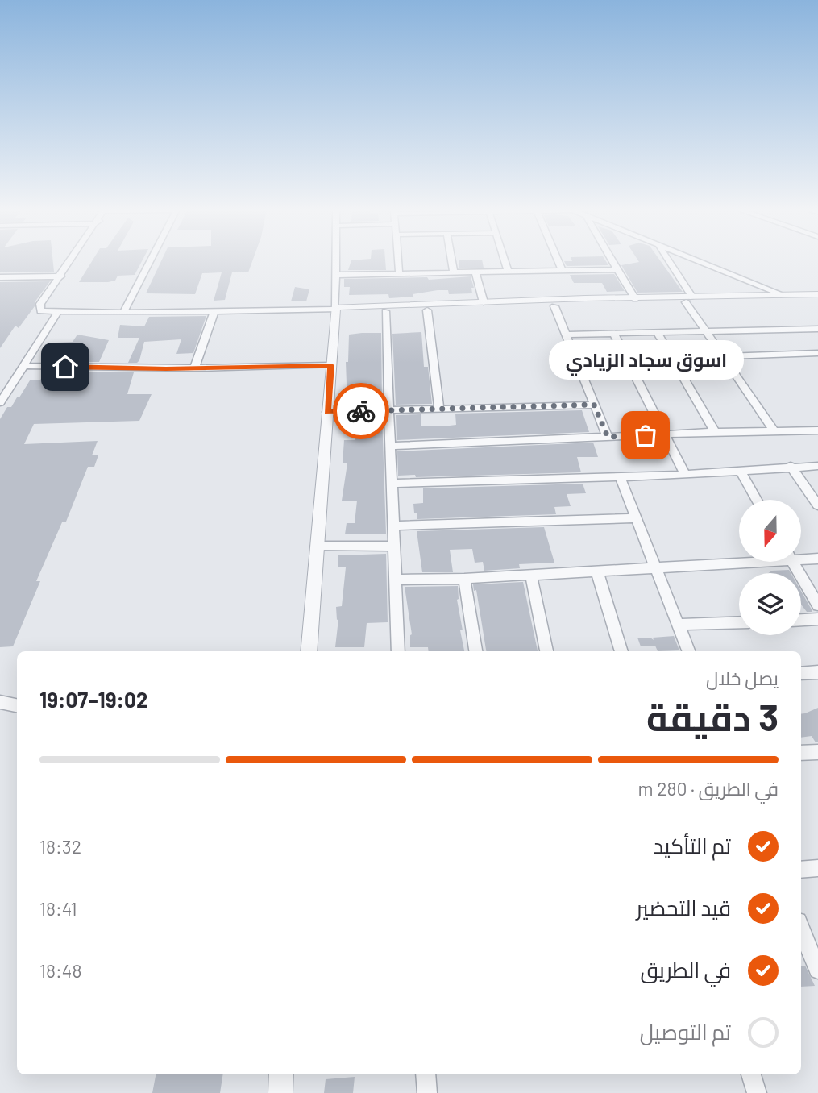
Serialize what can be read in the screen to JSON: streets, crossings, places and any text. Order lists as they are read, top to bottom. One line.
{"places":["اسوق سجاد الزيادي"],"north":"bottom","page":{"bubble":"اسوق سجاد الزيادي","heading":["3 دقيقة","يصل خلال","19:02–19:07"],"bar":"في الطريق · 280 m","list":[["تم التأكيد","18:32"],["قيد التحضير","18:41"],["في الطريق","18:48"],"تم التوصيل"]}}
